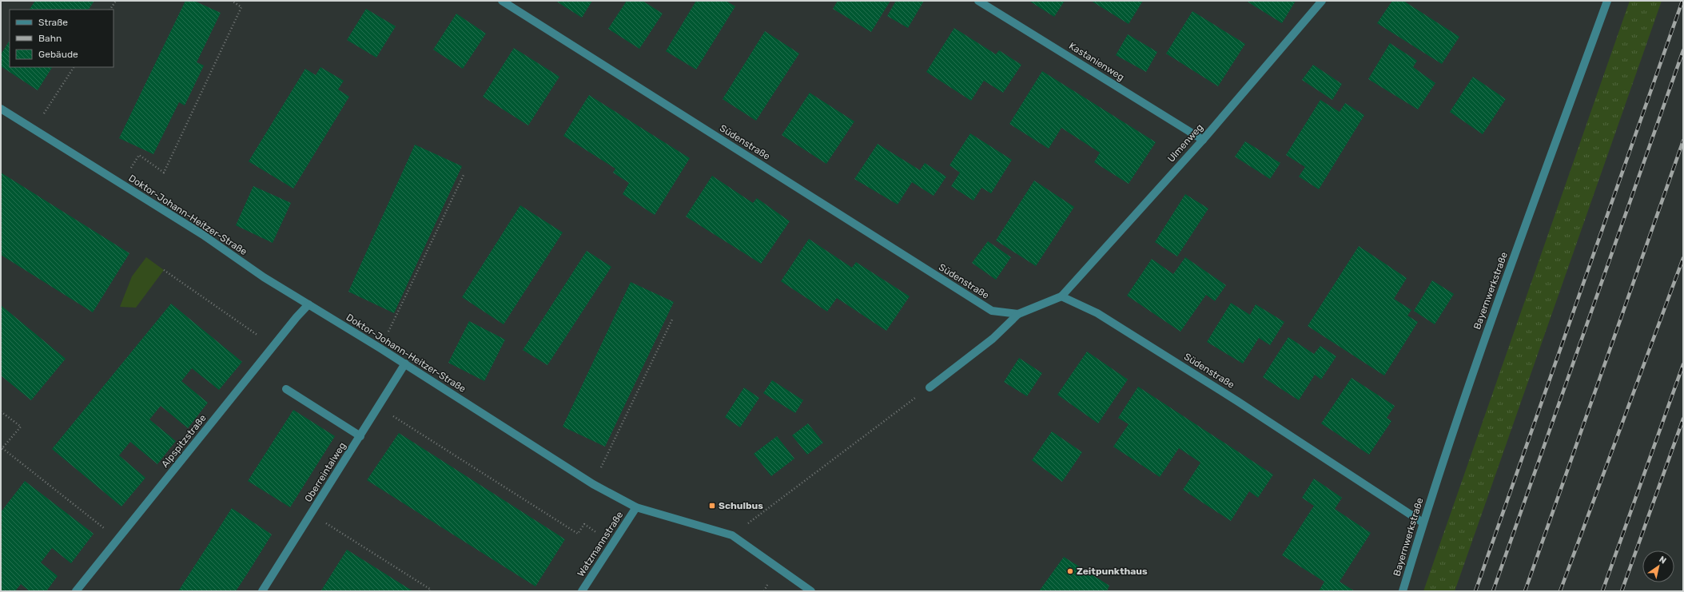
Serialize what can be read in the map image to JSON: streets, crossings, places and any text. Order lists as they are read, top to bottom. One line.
{"streets":{"street":["Kastanienweg","Südenstraße","Ulmenweg","Doktor-Johann-Heitzer-Straße","Bayernwerkstraße","Alpspitzstraße","Oberreintalweg","Watzmannstraße"]},"crossings":[["Kastanienweg","Ulmenweg"],["Südenstraße","Ulmenweg"],["Südenstraße","Bayernwerkstraße"],["Doktor-Johann-Heitzer-Straße","Alpspitzstraße"],["Doktor-Johann-Heitzer-Straße","Oberreintalweg"],["Doktor-Johann-Heitzer-Straße","Watzmannstraße"]],"places":{"transit":["Schulbus"],"other":["Zeitpunkthaus"]},"legend":["Straße","Bahn","Gebäude"],"north":"top right"}
